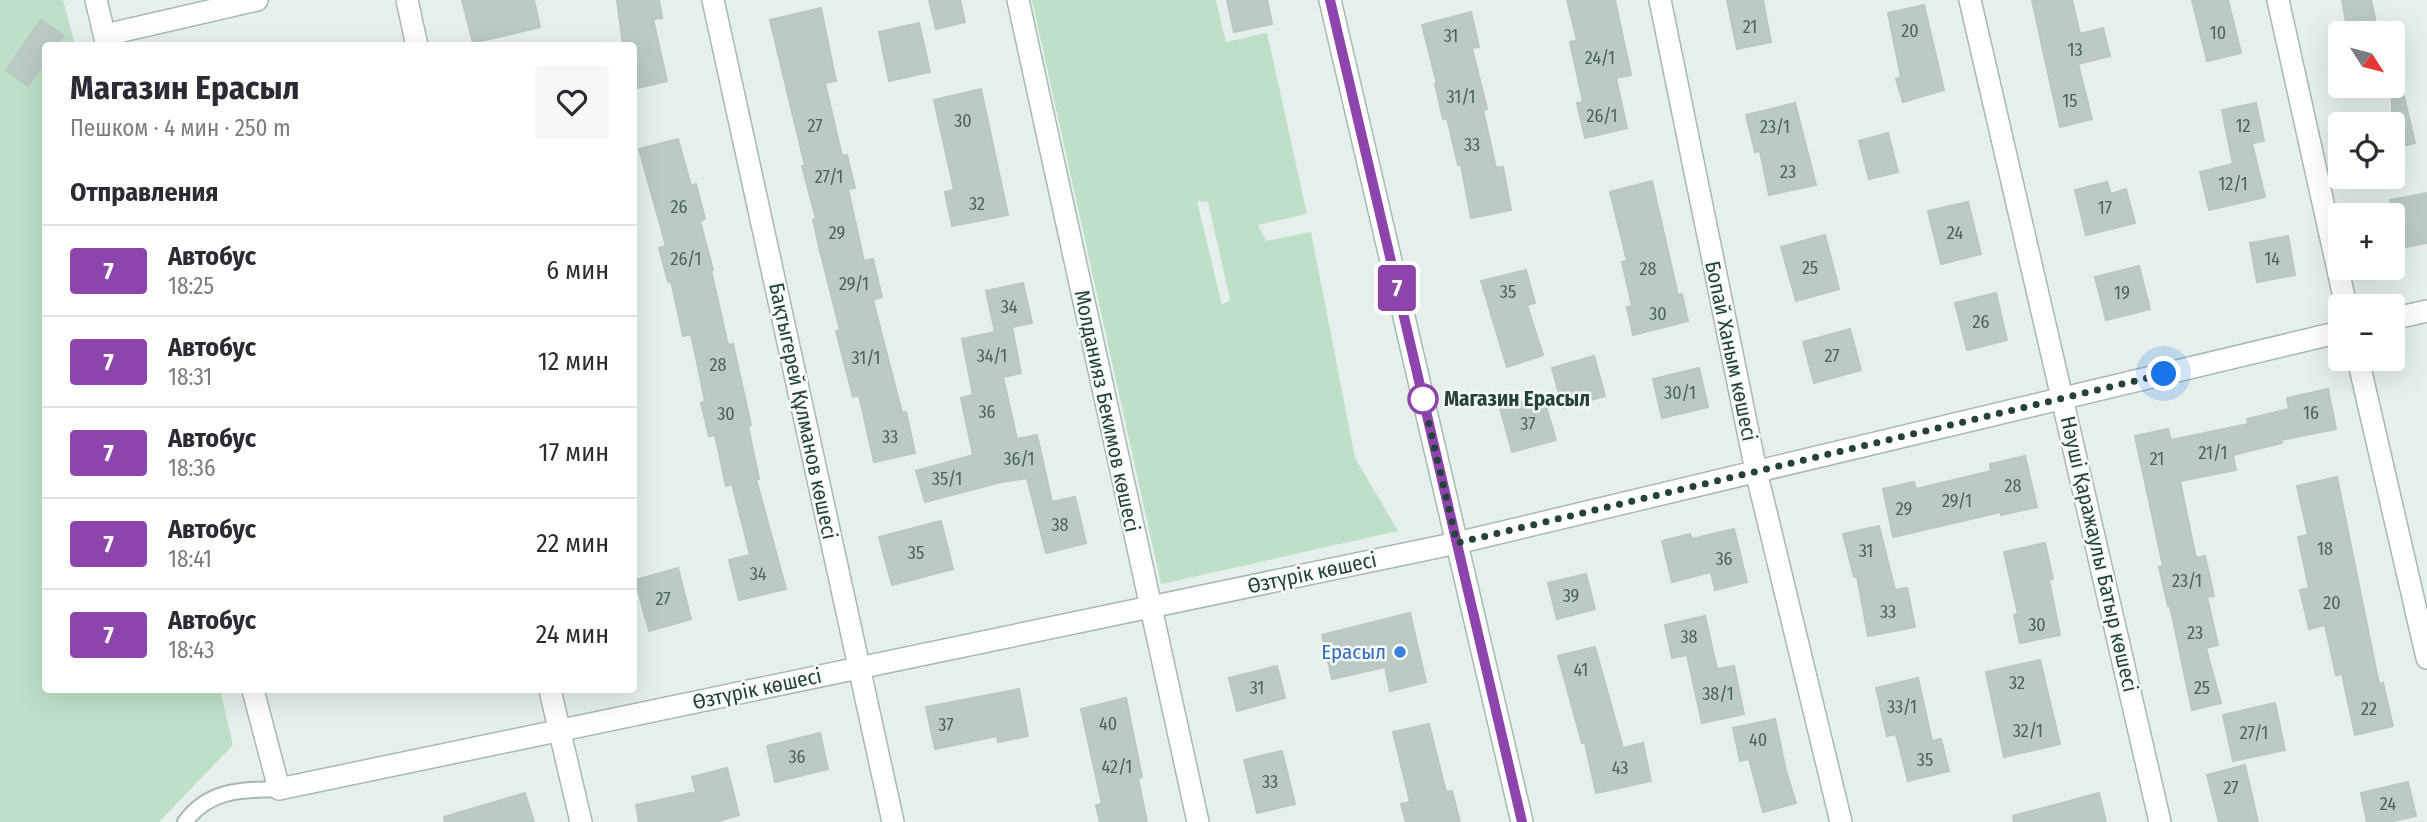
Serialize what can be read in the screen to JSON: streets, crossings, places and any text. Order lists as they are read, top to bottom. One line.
{"streets":{"street":["Бопай Ханым көшесі","Бақтыгерей Құлманов көшесі","Молданияз Бекимов көшесі","Нәуші Қаражаулы Батыр көшесі","Өзтүрік көшесі"]},"crossings":[["Бопай Ханым көшесі","Өзтүрік көшесі"],["Бақтыгерей Құлманов көшесі","Өзтүрік көшесі"],["Молданияз Бекимов көшесі","Өзтүрік көшесі"],["Нәуші Қаражаулы Батыр көшесі","Өзтүрік көшесі"]],"places":["Магазин Ерасыл","Ерасыл"],"lines":["bus line 7"],"house_numbers":["21","20","10","31","13","24/1","31/1","15","26/1","30","27","12","23/1","33","23","27/1","12/1","32","26","17","29","24","26/1","14","25","28","29/1","35","19","34","30","26","34/1","27","31/1","28","30/1","36","16","30","37","33","21/1","36/1","21","35/1","28","29/1","29","38","18","31","35","36","34","23/1","39","27","20","33","30","23","38","41","32","31","25","38/1","33/1","22","40","37","32/1","27/1","40","36","35","42/1","43","33","27","24"],"north":"bottom right","page":{"on_map":"7","map_buttons":["+","−"],"heading":[["Магазин Ерасыл","Пешком · 4 мин · 250 m"],"Отправления"],"list":[{"mark":"7","name":"Автобус","note":"18:25","value":"6 мин"},{"mark":"7","name":"Автобус","note":"18:31","value":"12 мин"},{"mark":"7","name":"Автобус","note":"18:36","value":"17 мин"},{"mark":"7","name":"Автобус","note":"18:41","value":"22 мин"},{"mark":"7","name":"Автобус","note":"18:43","value":"24 мин"}]}}
